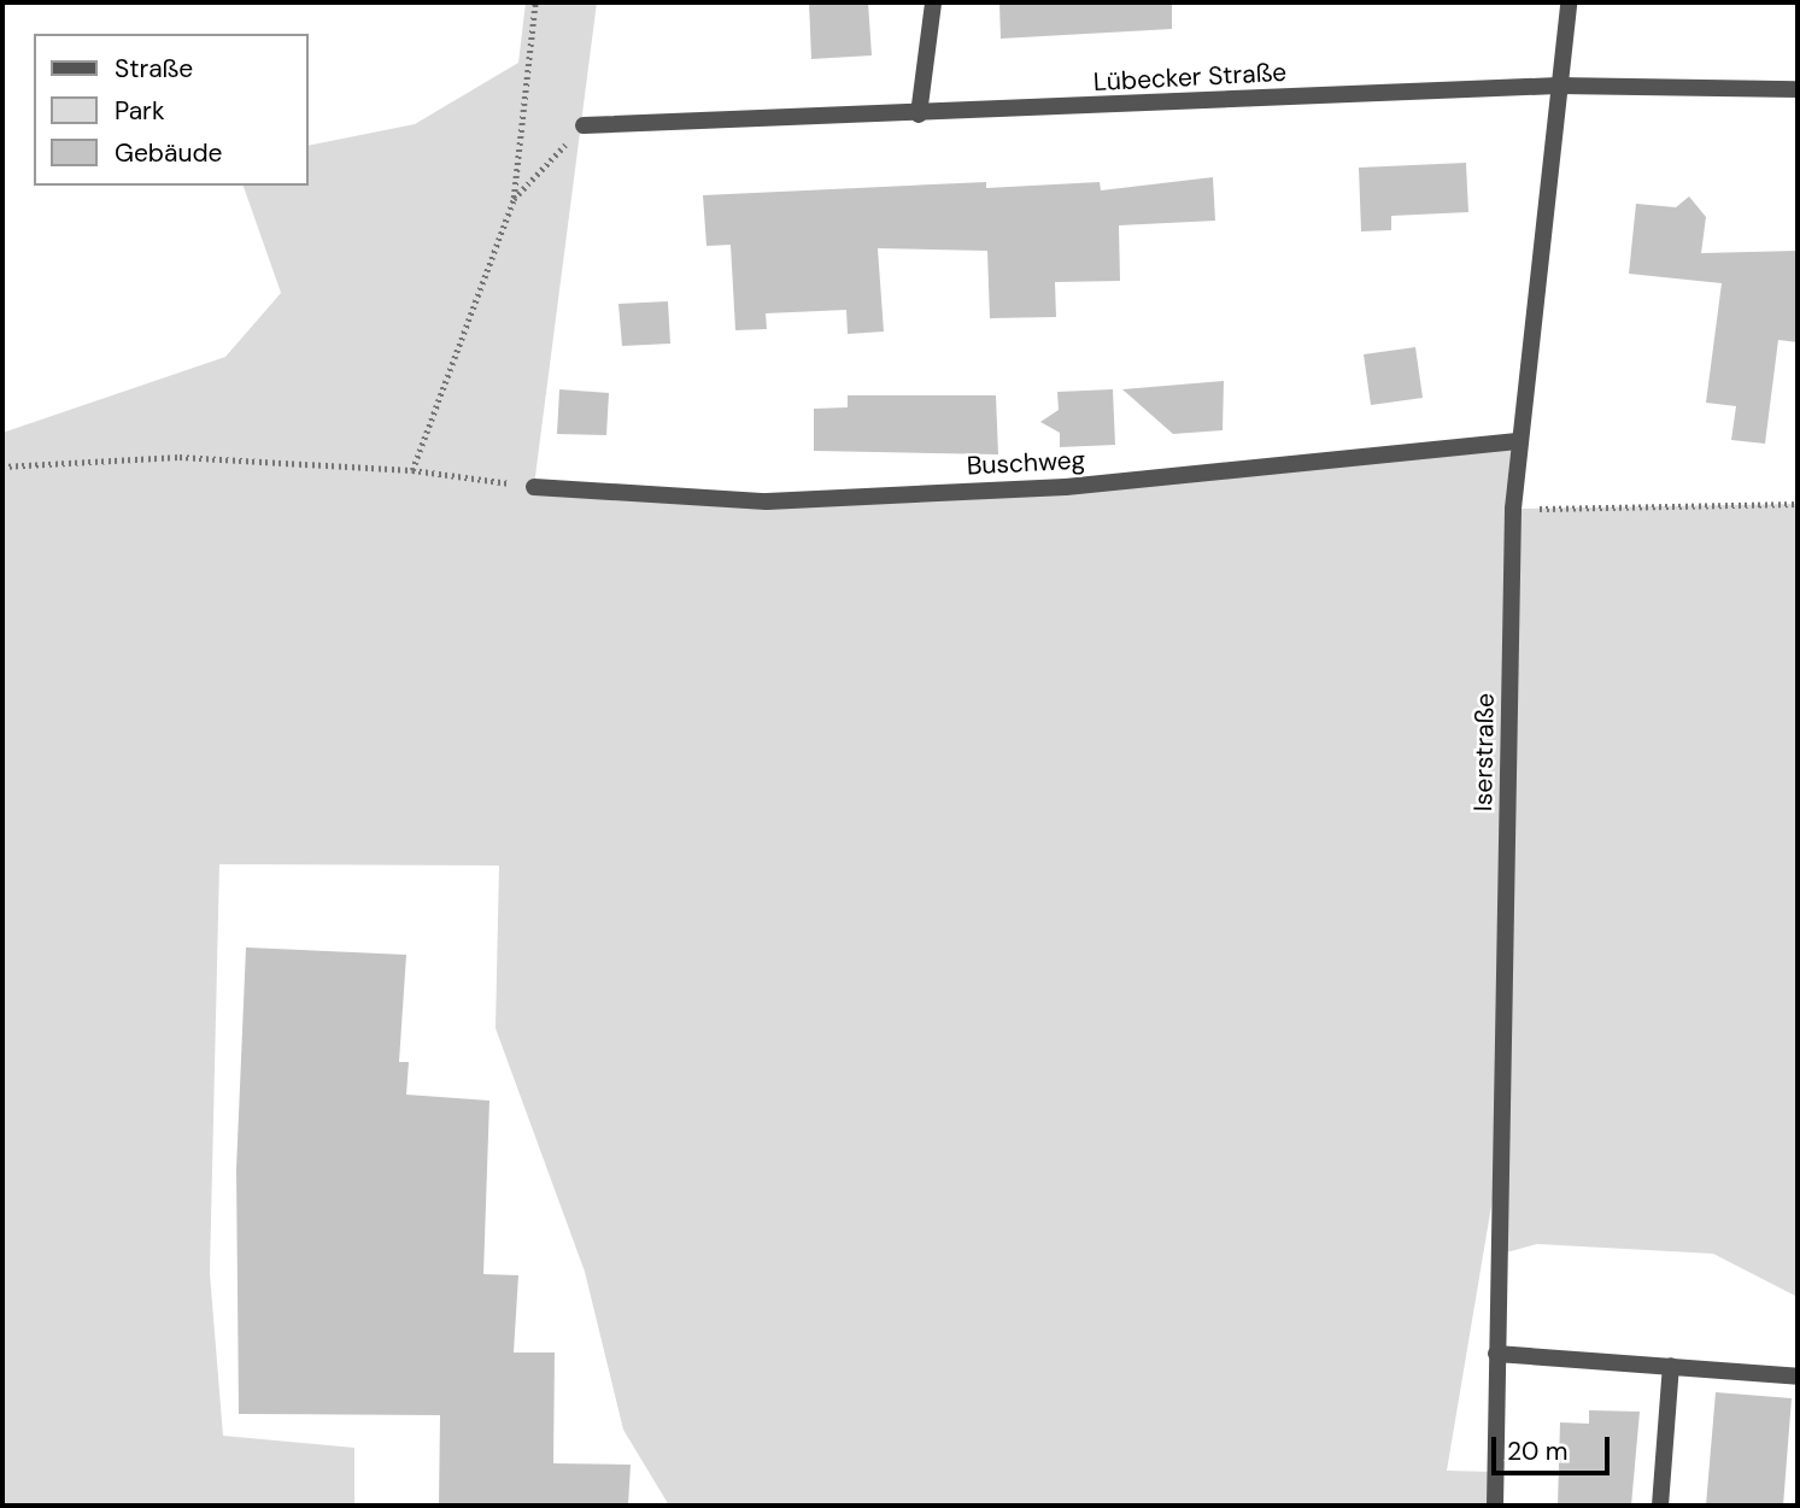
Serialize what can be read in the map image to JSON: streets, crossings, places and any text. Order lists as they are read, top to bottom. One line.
{"streets":{"street":["Lübecker Straße","Buschweg","Iserstraße"]},"crossings":[["Lübecker Straße","Iserstraße"],["Buschweg","Iserstraße"]],"legend":["Straße","Park","Gebäude"],"scale_bar":"20 m"}
